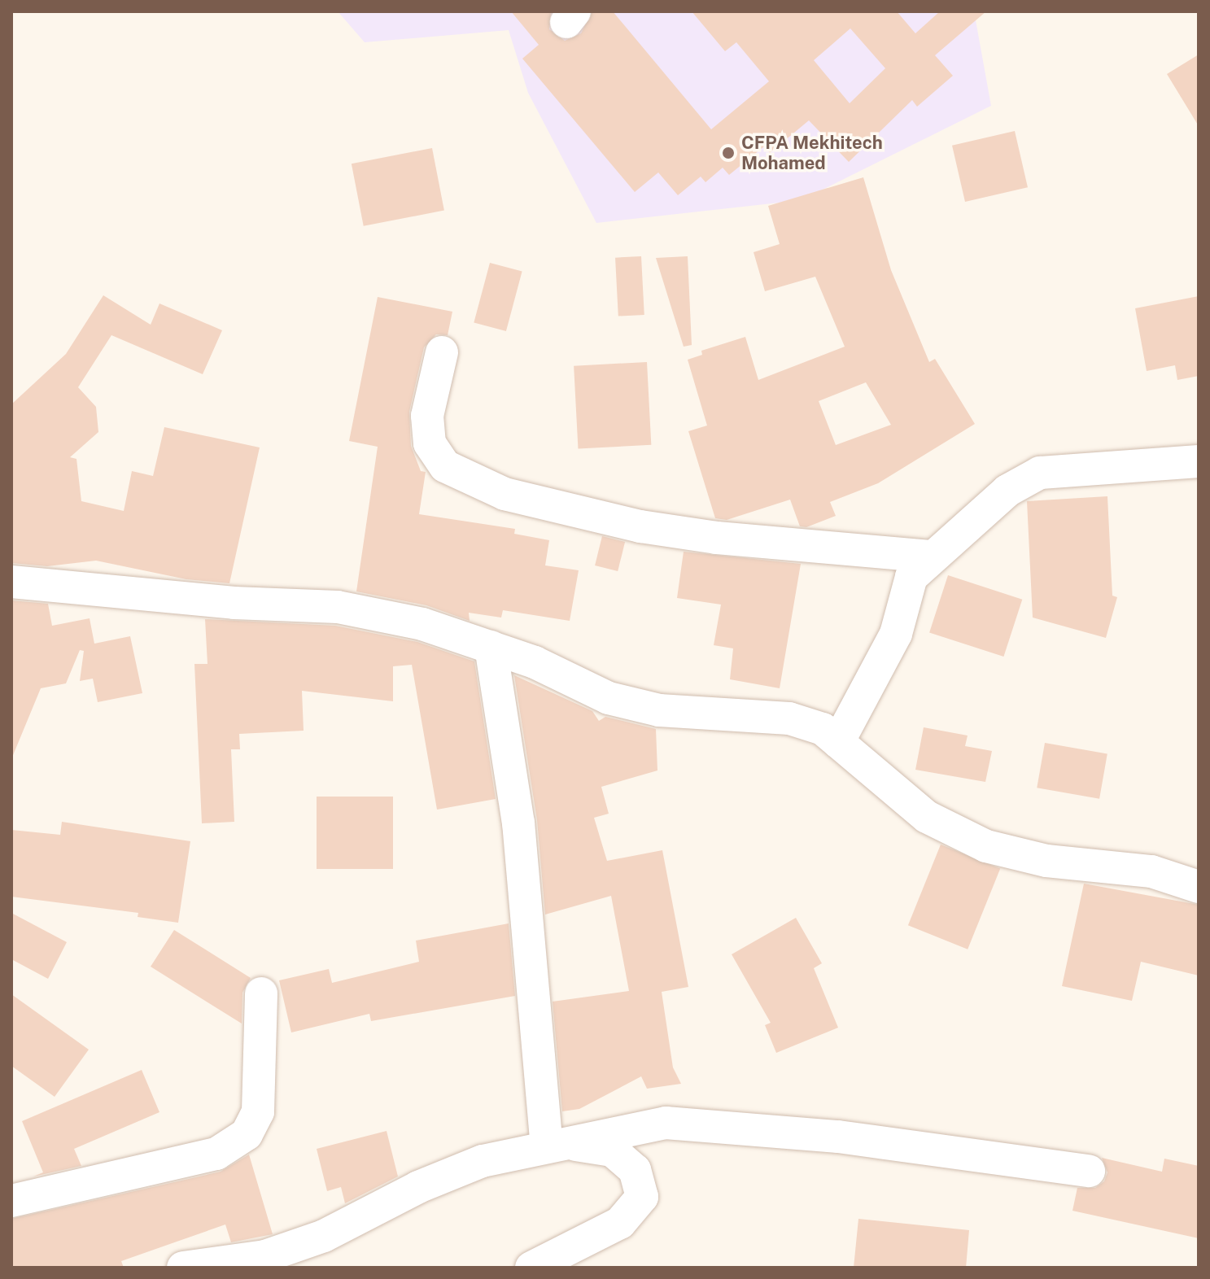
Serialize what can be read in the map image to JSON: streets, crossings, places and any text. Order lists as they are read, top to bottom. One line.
{"places":["CFPA Mekhitech Mohamed"]}
